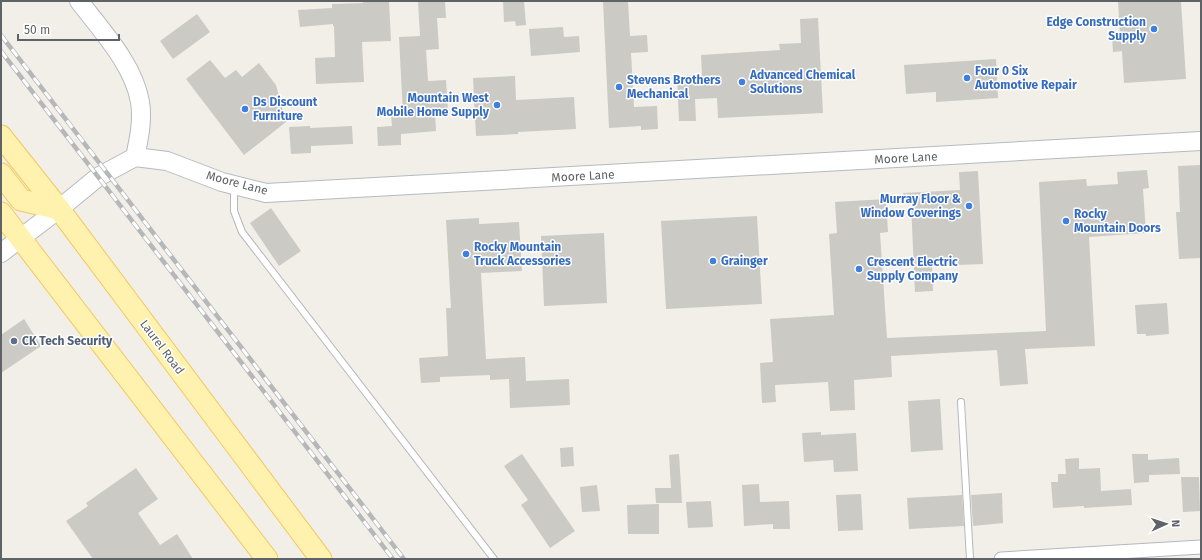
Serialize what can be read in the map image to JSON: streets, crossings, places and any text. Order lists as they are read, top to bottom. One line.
{"streets":{"main road":["Laurel Road"],"street":["Moore Lane"]},"places":["Edge Construction Supply","Four 0 Six Automotive Repair","Advanced Chemical Solutions","Stevens Brothers Mechanical","Mountain West Mobile Home Supply","Ds Discount Furniture","Murray Floor & Window Coverings","Rocky Mountain Doors","Rocky Mountain Truck Accessories","Grainger","Crescent Electric Supply Company","CK Tech Security"],"scale_bar":"50 m","north":"right"}
